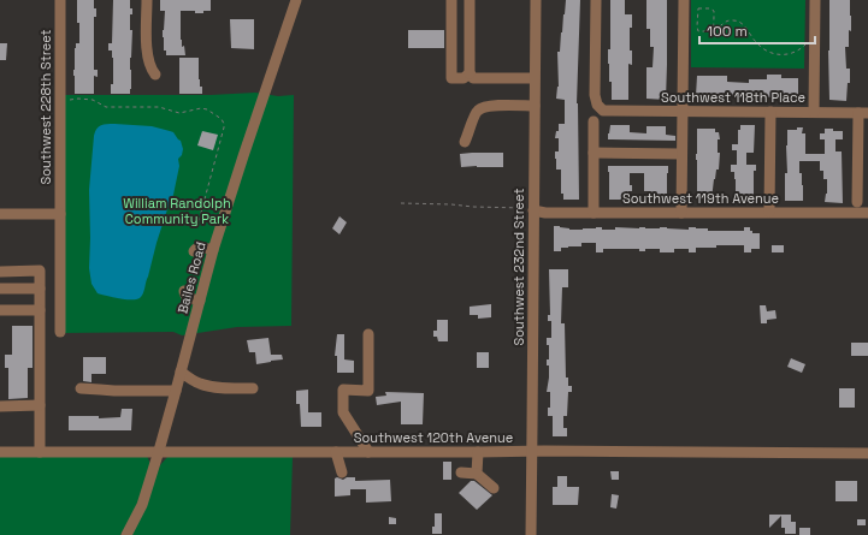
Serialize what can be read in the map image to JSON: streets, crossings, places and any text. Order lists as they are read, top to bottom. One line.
{"streets":{"street":["Southwest 118th Place","Southwest 228th Street","Southwest 119th Avenue","Southwest 232nd Street","Bailes Road","Southwest 120th Avenue"]},"crossings":[["Southwest 119th Avenue","Southwest 232nd Street"],["Southwest 232nd Street","Southwest 120th Avenue"],["Bailes Road","Southwest 120th Avenue"]],"parks":["William Randolph Community Park"],"scale_bar":"100 m"}
